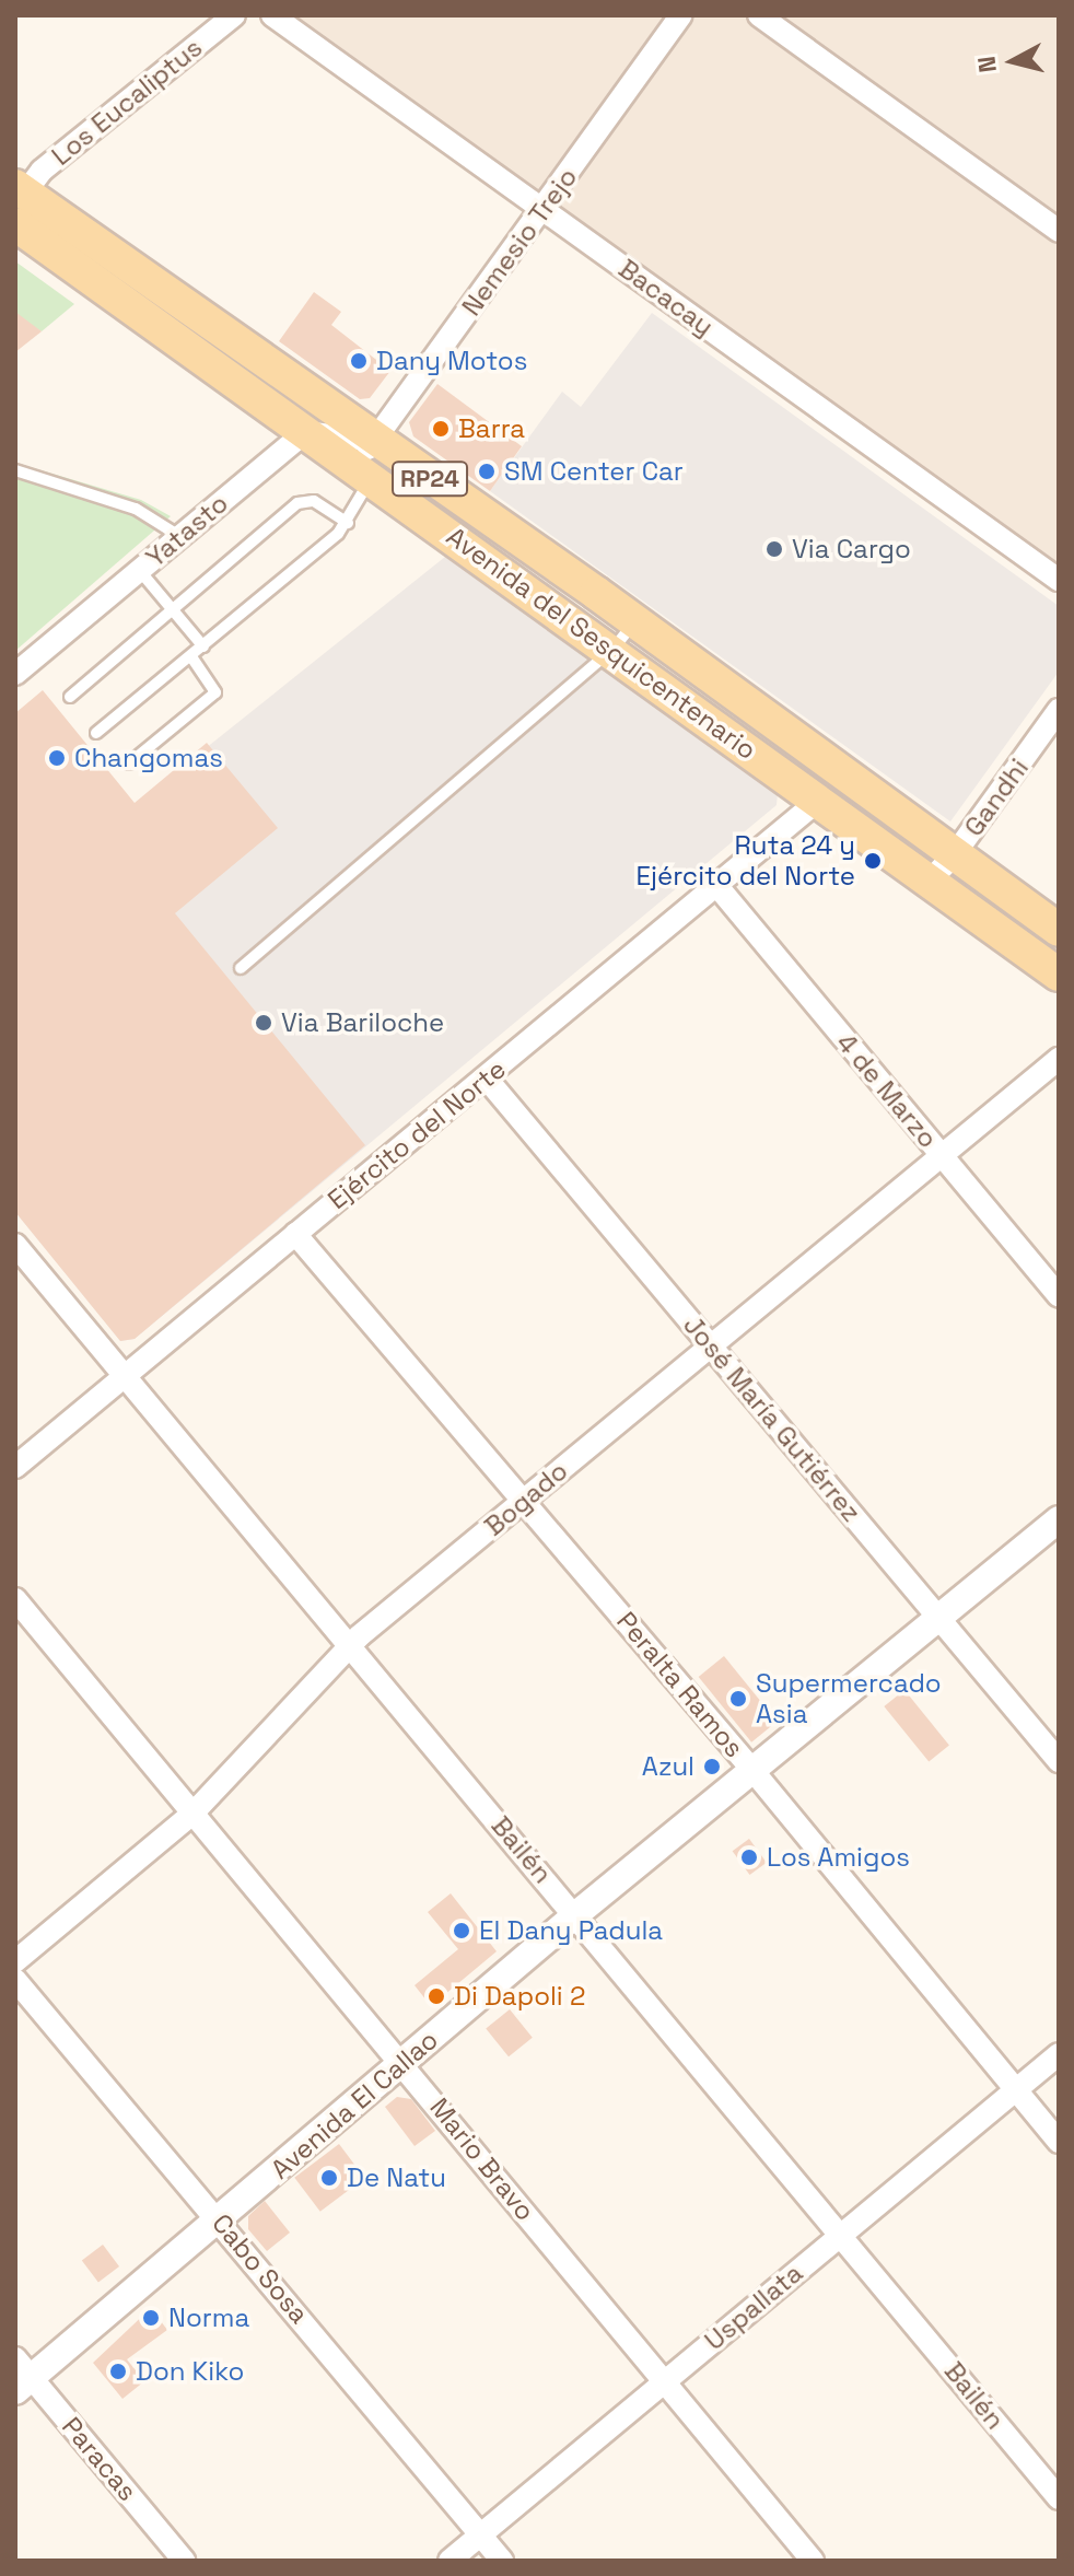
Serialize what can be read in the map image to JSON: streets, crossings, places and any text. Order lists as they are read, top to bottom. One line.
{"streets":{"main road":["RP24","Avenida del Sesquicentenario"],"street":["Los Eucaliptus","Nemesio Trejo","Bacacay","Yatasto","Gandhi","4 de Marzo","Ejército del Norte","José María Gutiérrez","Bogado","Peralta Ramos","Bailén","Avenida El Callao","Mario Bravo","Cabo Sosa","Uspallata","Paracas"]},"crossings":[["Los Eucaliptus","Avenida del Sesquicentenario"],["Nemesio Trejo","Bacacay"],["Nemesio Trejo","Avenida del Sesquicentenario"],["Yatasto","Avenida del Sesquicentenario"],["Avenida del Sesquicentenario","Gandhi"],["Avenida del Sesquicentenario","Ejército del Norte"],["4 de Marzo","Ejército del Norte"],["4 de Marzo","Bogado"],["Ejército del Norte","José María Gutiérrez"],["Ejército del Norte","Peralta Ramos"],["Ejército del Norte","Bailén"],["José María Gutiérrez","Bogado"],["José María Gutiérrez","Avenida El Callao"],["Bogado","Peralta Ramos"],["Bogado","Bailén"],["Bogado","Mario Bravo"],["Peralta Ramos","Avenida El Callao"],["Peralta Ramos","Uspallata"],["Bailén","Avenida El Callao"],["Bailén","Uspallata"],["Avenida El Callao","Mario Bravo"],["Avenida El Callao","Cabo Sosa"],["Avenida El Callao","Paracas"],["Mario Bravo","Uspallata"],["Cabo Sosa","Uspallata"]],"places":["Dany Motos","Barra","SM Center Car","Via Cargo","Changomas","Ruta 24 y Ejército del Norte","Via Bariloche","Supermercado Asia","Azul","Los Amigos","El Dany Padula","Di Dapoli 2","De Natu","Norma","Don Kiko"],"north":"left"}
